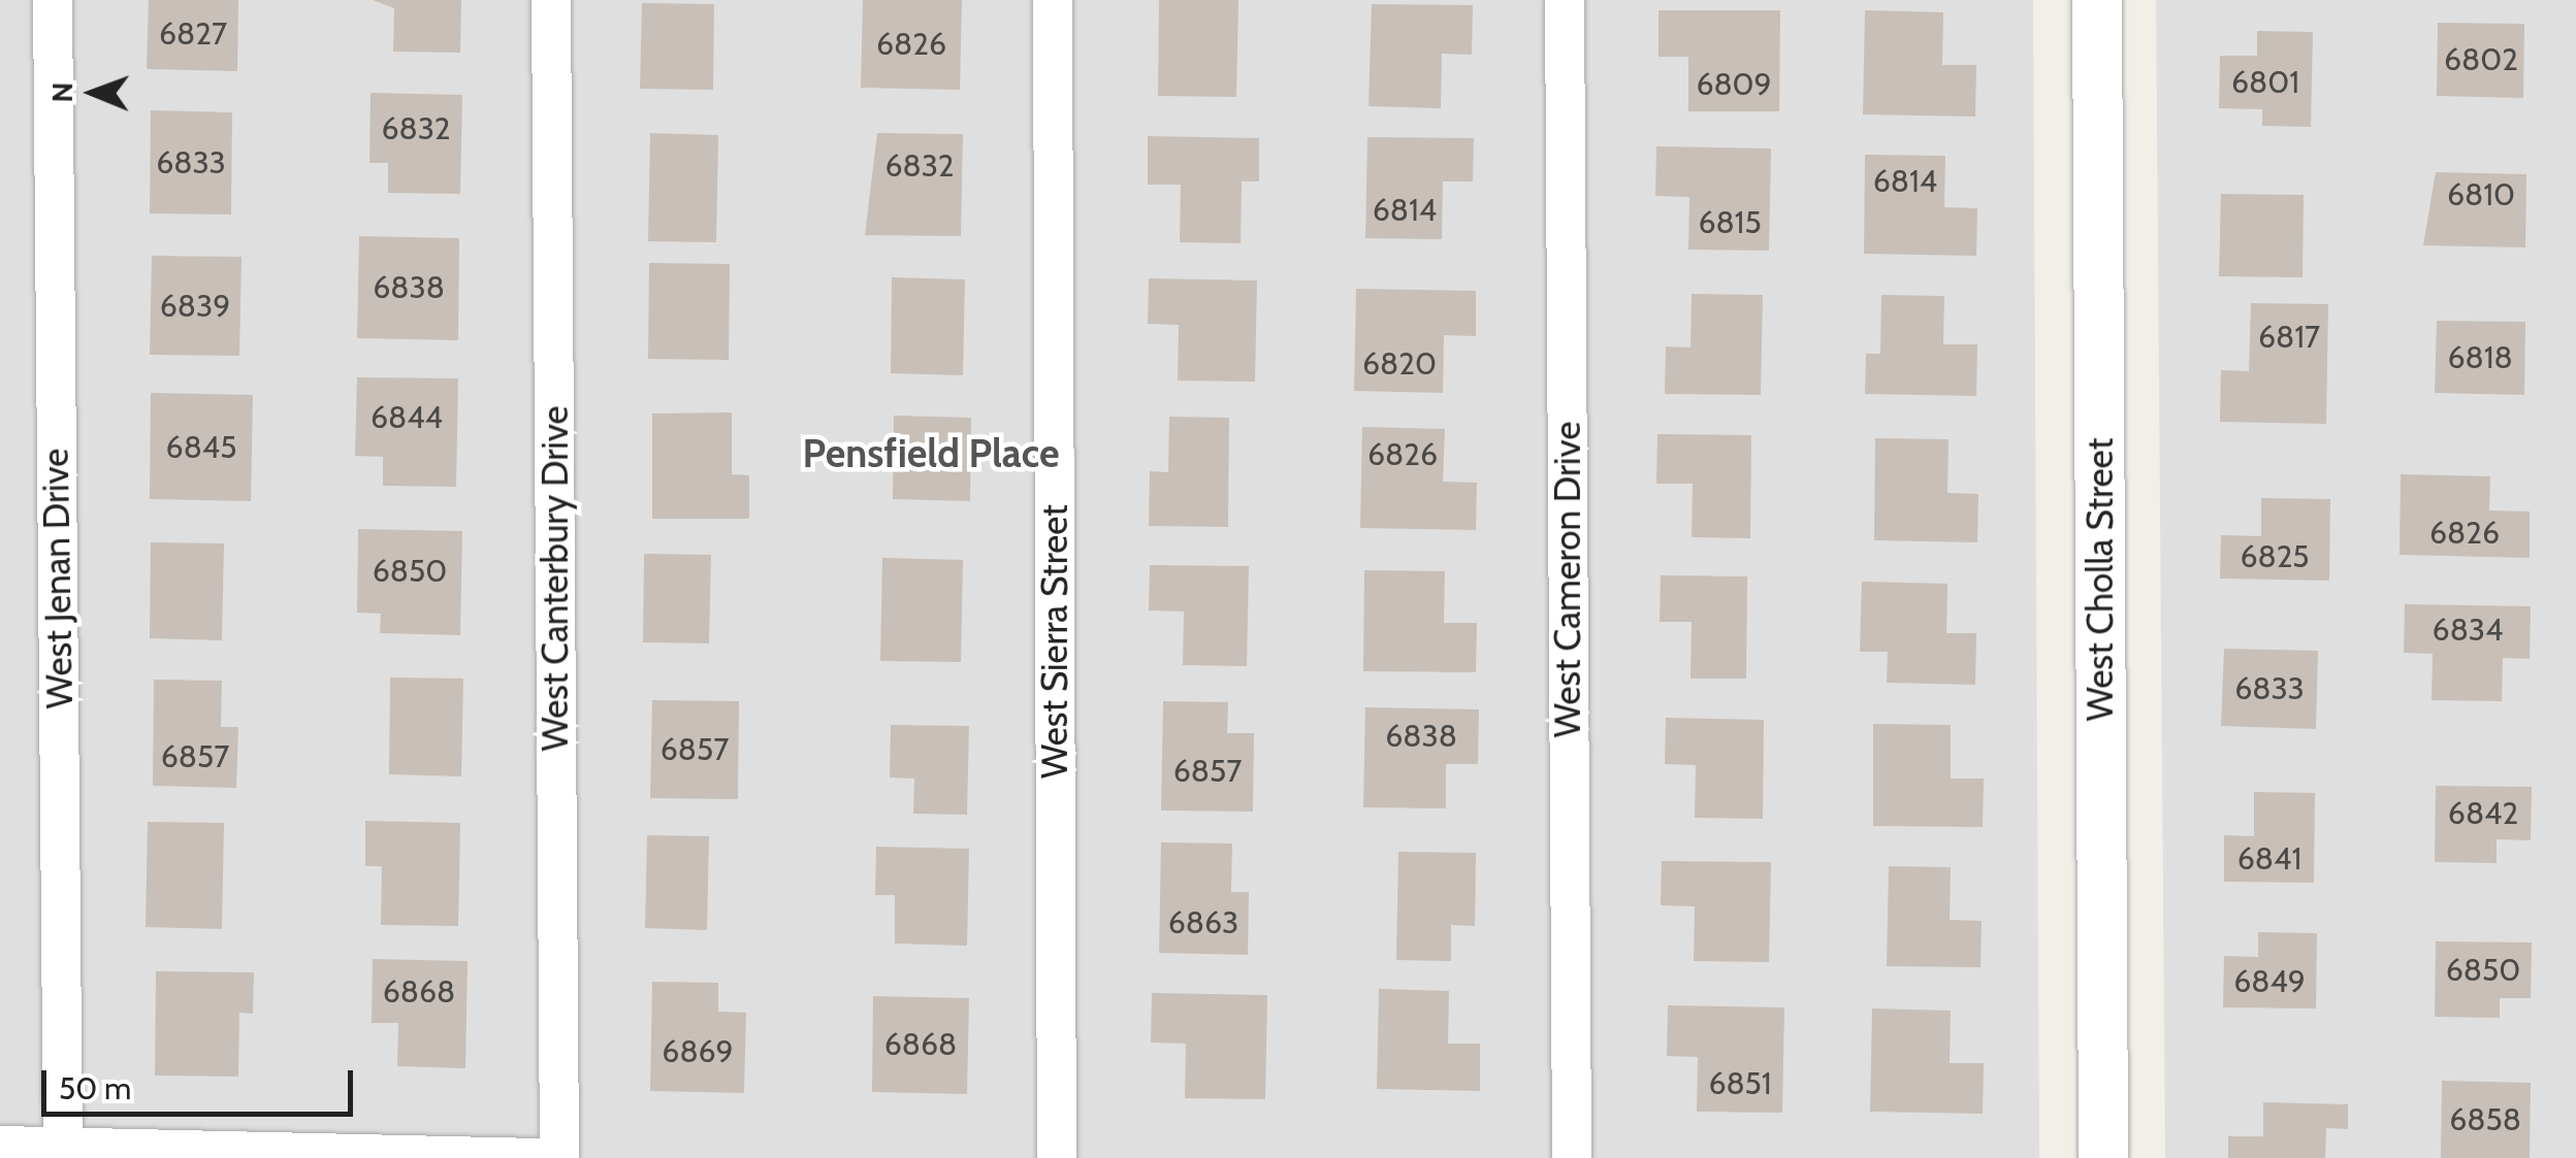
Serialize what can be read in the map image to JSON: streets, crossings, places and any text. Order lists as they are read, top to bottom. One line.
{"streets":{"street":["West Jenan Drive","West Canterbury Drive","West Cameron Drive","West Cholla Street","West Sierra Street"]},"districts":["Pensfield Place"],"house_numbers":["6827","6826","6802","6801","6809","6832","6833","6832","6814","6810","6814","6815","6838","6839","6817","6818","6820","6844","6845","6826","6826","6825","6850","6834","6833","6838","6857","6857","6857","6842","6841","6863","6850","6849","6868","6868","6869","6851","6858"],"scale_bar":"50 m","north":"left"}
